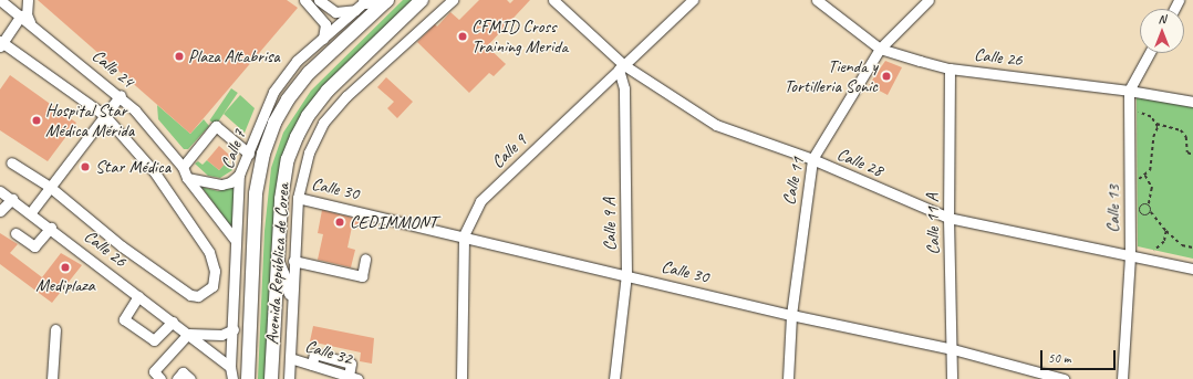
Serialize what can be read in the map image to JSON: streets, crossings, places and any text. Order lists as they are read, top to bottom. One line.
{"streets":{"main road":["Avenida República de Corea"],"street":["Calle 26","Calle 24","Calle 7","Calle 9","Calle 28","Calle 11","Calle 30","Calle 13","Calle 9 A","Calle 11 A","Calle 32"]},"crossings":[["Calle 26","Calle 7"],["Calle 26","Calle 11"],["Calle 26","Calle 13"],["Calle 26","Calle 11 A"],["Calle 24","Calle 7"],["Calle 9","Calle 28"],["Calle 9","Calle 30"],["Calle 9","Calle 9 A"],["Calle 28","Calle 11"],["Calle 28","Calle 13"],["Calle 28","Calle 9 A"],["Calle 28","Calle 11 A"],["Calle 11","Calle 30"],["Calle 30","Calle 9 A"],["Calle 30","Calle 11 A"],["Calle 30","Avenida República de Corea"],["Avenida República de Corea","Calle 32"]],"places":["CFMID Cross Training Merida","Plaza Altabrisa","Tienda y Tortilleria Sonic","Hospital Star Médica Mérida","Star Médica","CEDIMMONT","Mediplaza"],"scale_bar":"50 m","north":"top"}
